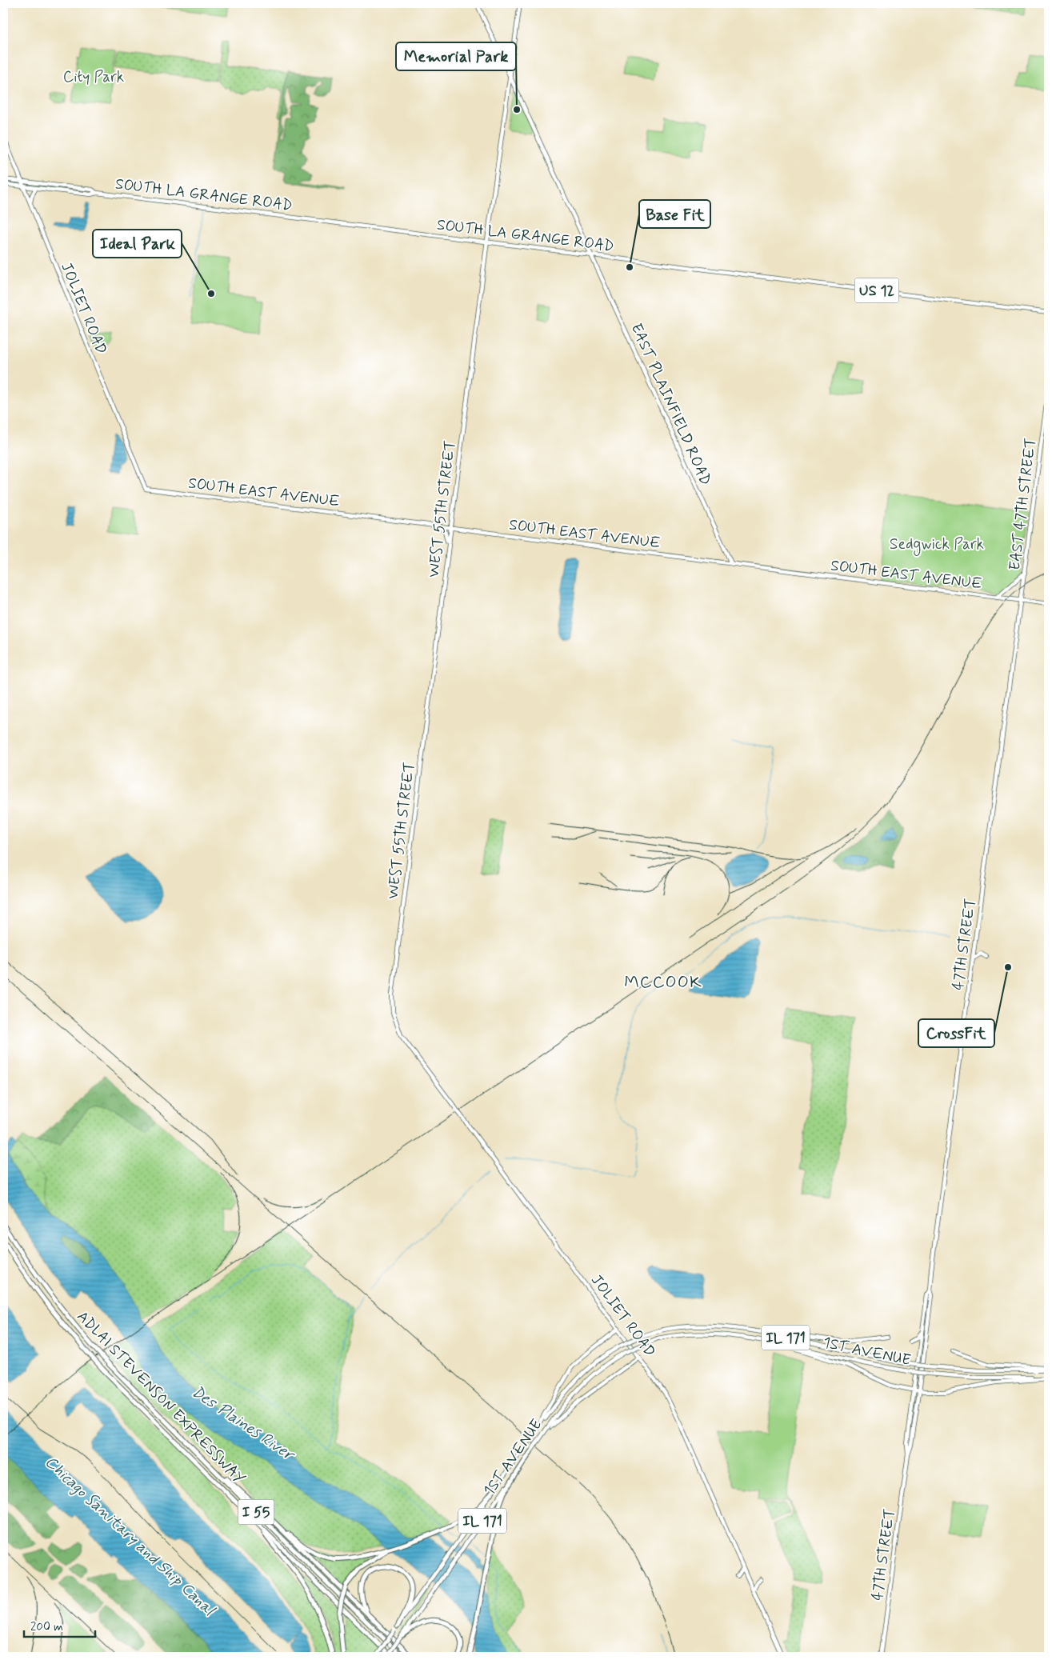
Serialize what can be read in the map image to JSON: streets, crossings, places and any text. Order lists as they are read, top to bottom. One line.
{"streets":{"highway":["ADLAI STEVENSON EXPRESSWAY","I 55"],"main road":["SOUTH LA GRANGE ROAD","US 12","JOLIET ROAD","EAST PLAINFIELD ROAD","SOUTH EAST AVENUE","EAST 47TH STREET","WEST 55TH STREET","47TH STREET","IL 171","1ST AVENUE"]},"crossings":[["SOUTH LA GRANGE ROAD","JOLIET ROAD"],["SOUTH LA GRANGE ROAD","EAST PLAINFIELD ROAD"],["SOUTH LA GRANGE ROAD","WEST 55TH STREET"],["JOLIET ROAD","SOUTH EAST AVENUE"],["JOLIET ROAD","WEST 55TH STREET"],["EAST PLAINFIELD ROAD","SOUTH EAST AVENUE"],["EAST PLAINFIELD ROAD","WEST 55TH STREET"],["SOUTH EAST AVENUE","EAST 47TH STREET"],["SOUTH EAST AVENUE","WEST 55TH STREET"],["SOUTH EAST AVENUE","47TH STREET"],["EAST 47TH STREET","47TH STREET"],["IL 171","1ST AVENUE"]],"districts":["MCCOOK"],"water":["Des Plaines River","Chicago Sanitary and Ship Canal"],"parks":["City Park","Sedgwick Park"],"places":["Memorial Park","Base Fit","Ideal Park","CrossFit"],"scale_bar":"200 m"}
